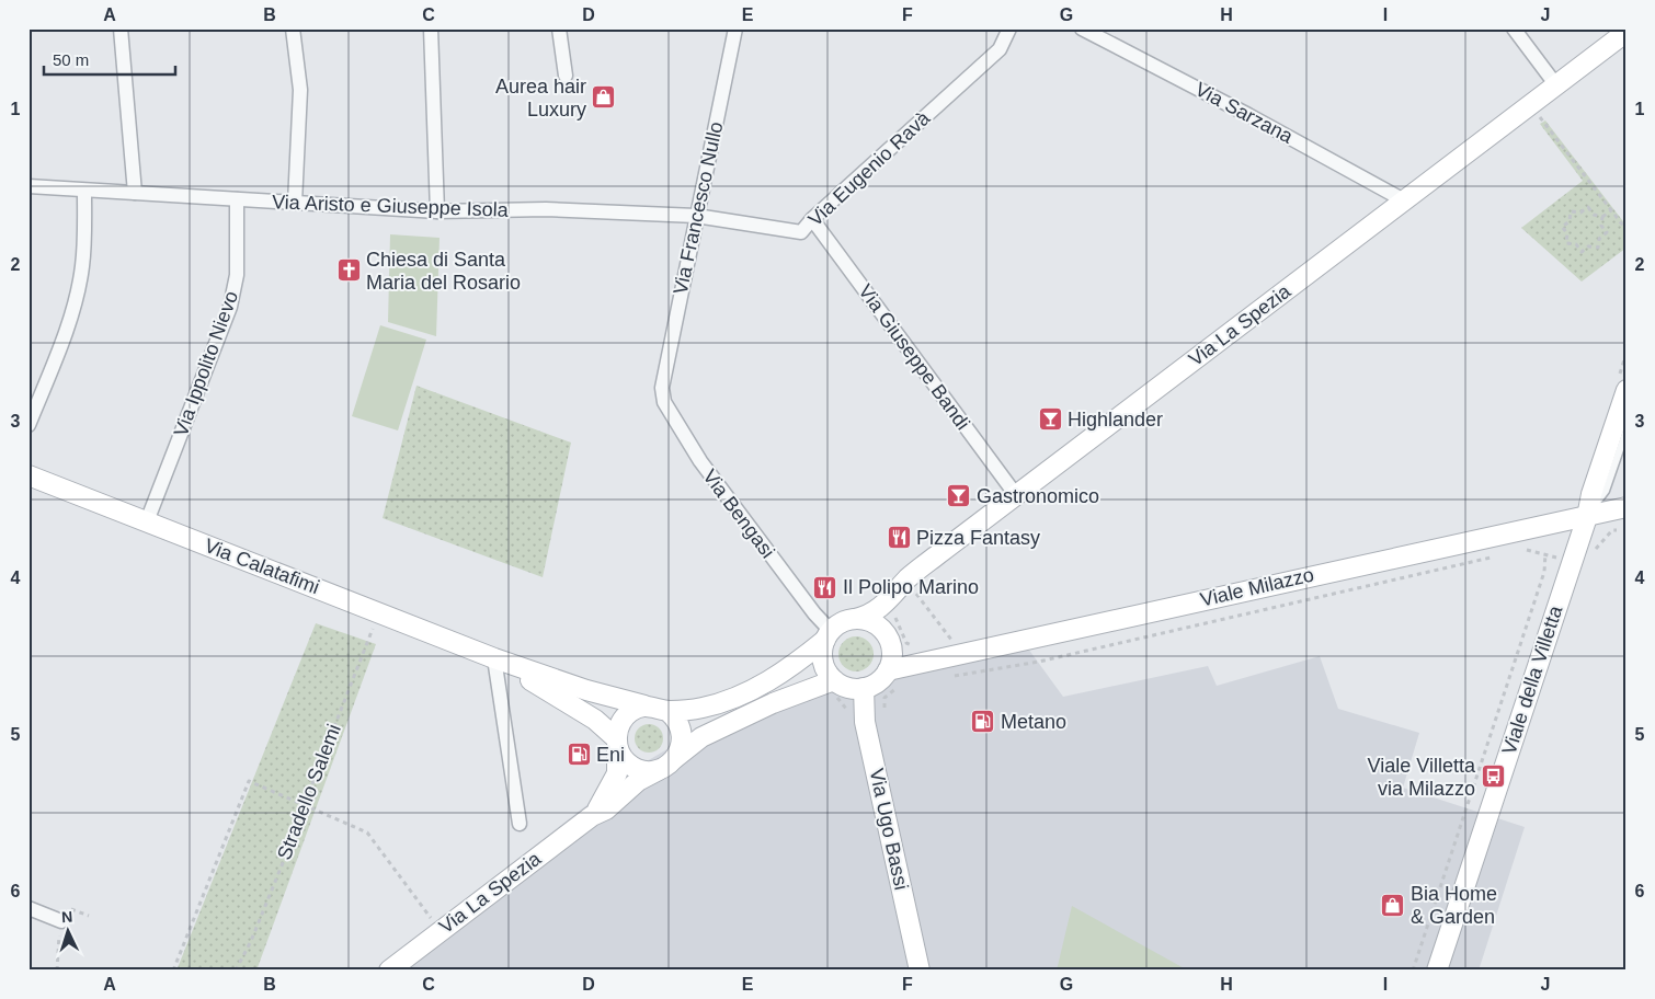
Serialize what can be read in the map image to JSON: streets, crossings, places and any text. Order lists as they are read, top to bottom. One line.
{"streets":{"main road":["Via La Spezia","Via Calatafimi","Viale Milazzo","Viale della Villetta","Via Ugo Bassi"],"street":["Via Sarzana","Via Eugenio Ravà","Via Aristo e Giuseppe Isola","Via Francesco Nullo","Via Giuseppe Bandi","Via Ippolito Nievo","Via Bengasi"],"path":["Stradello Salemi"]},"crossings":[["Via Sarzana","Via La Spezia"],["Via Eugenio Ravà","Via Aristo e Giuseppe Isola"],["Via Eugenio Ravà","Via Francesco Nullo"],["Via Eugenio Ravà","Via Giuseppe Bandi"],["Via Aristo e Giuseppe Isola","Via Francesco Nullo"],["Via Aristo e Giuseppe Isola","Via Ippolito Nievo"],["Via Francesco Nullo","Via Bengasi"],["Via La Spezia","Via Giuseppe Bandi"],["Via La Spezia","Via Bengasi"],["Via La Spezia","Via Calatafimi"],["Via La Spezia","Viale Milazzo"],["Via La Spezia","Via Ugo Bassi"],["Via Ippolito Nievo","Via Calatafimi"],["Via Bengasi","Viale Milazzo"],["Via Bengasi","Via Ugo Bassi"],["Via Calatafimi","Stradello Salemi"],["Viale Milazzo","Viale della Villetta"],["Viale Milazzo","Via Ugo Bassi"]],"places":{"shop":["Aurea hair Luxury","Bia Home & Garden"],"church":["Chiesa di Santa Maria del Rosario"],"bar":["Highlander","Gastronomico"],"restaurant":["Pizza Fantasy","Il Polipo Marino"],"fuel station":["Metano","Eni"],"bus stop":["Viale Villetta via Milazzo"]},"scale_bar":"50 m","north":"top","grid":{"columns":["A","B","C","D","E","F","G","H","I","J"],"rows":["1","2","3","4","5","6"]}}
